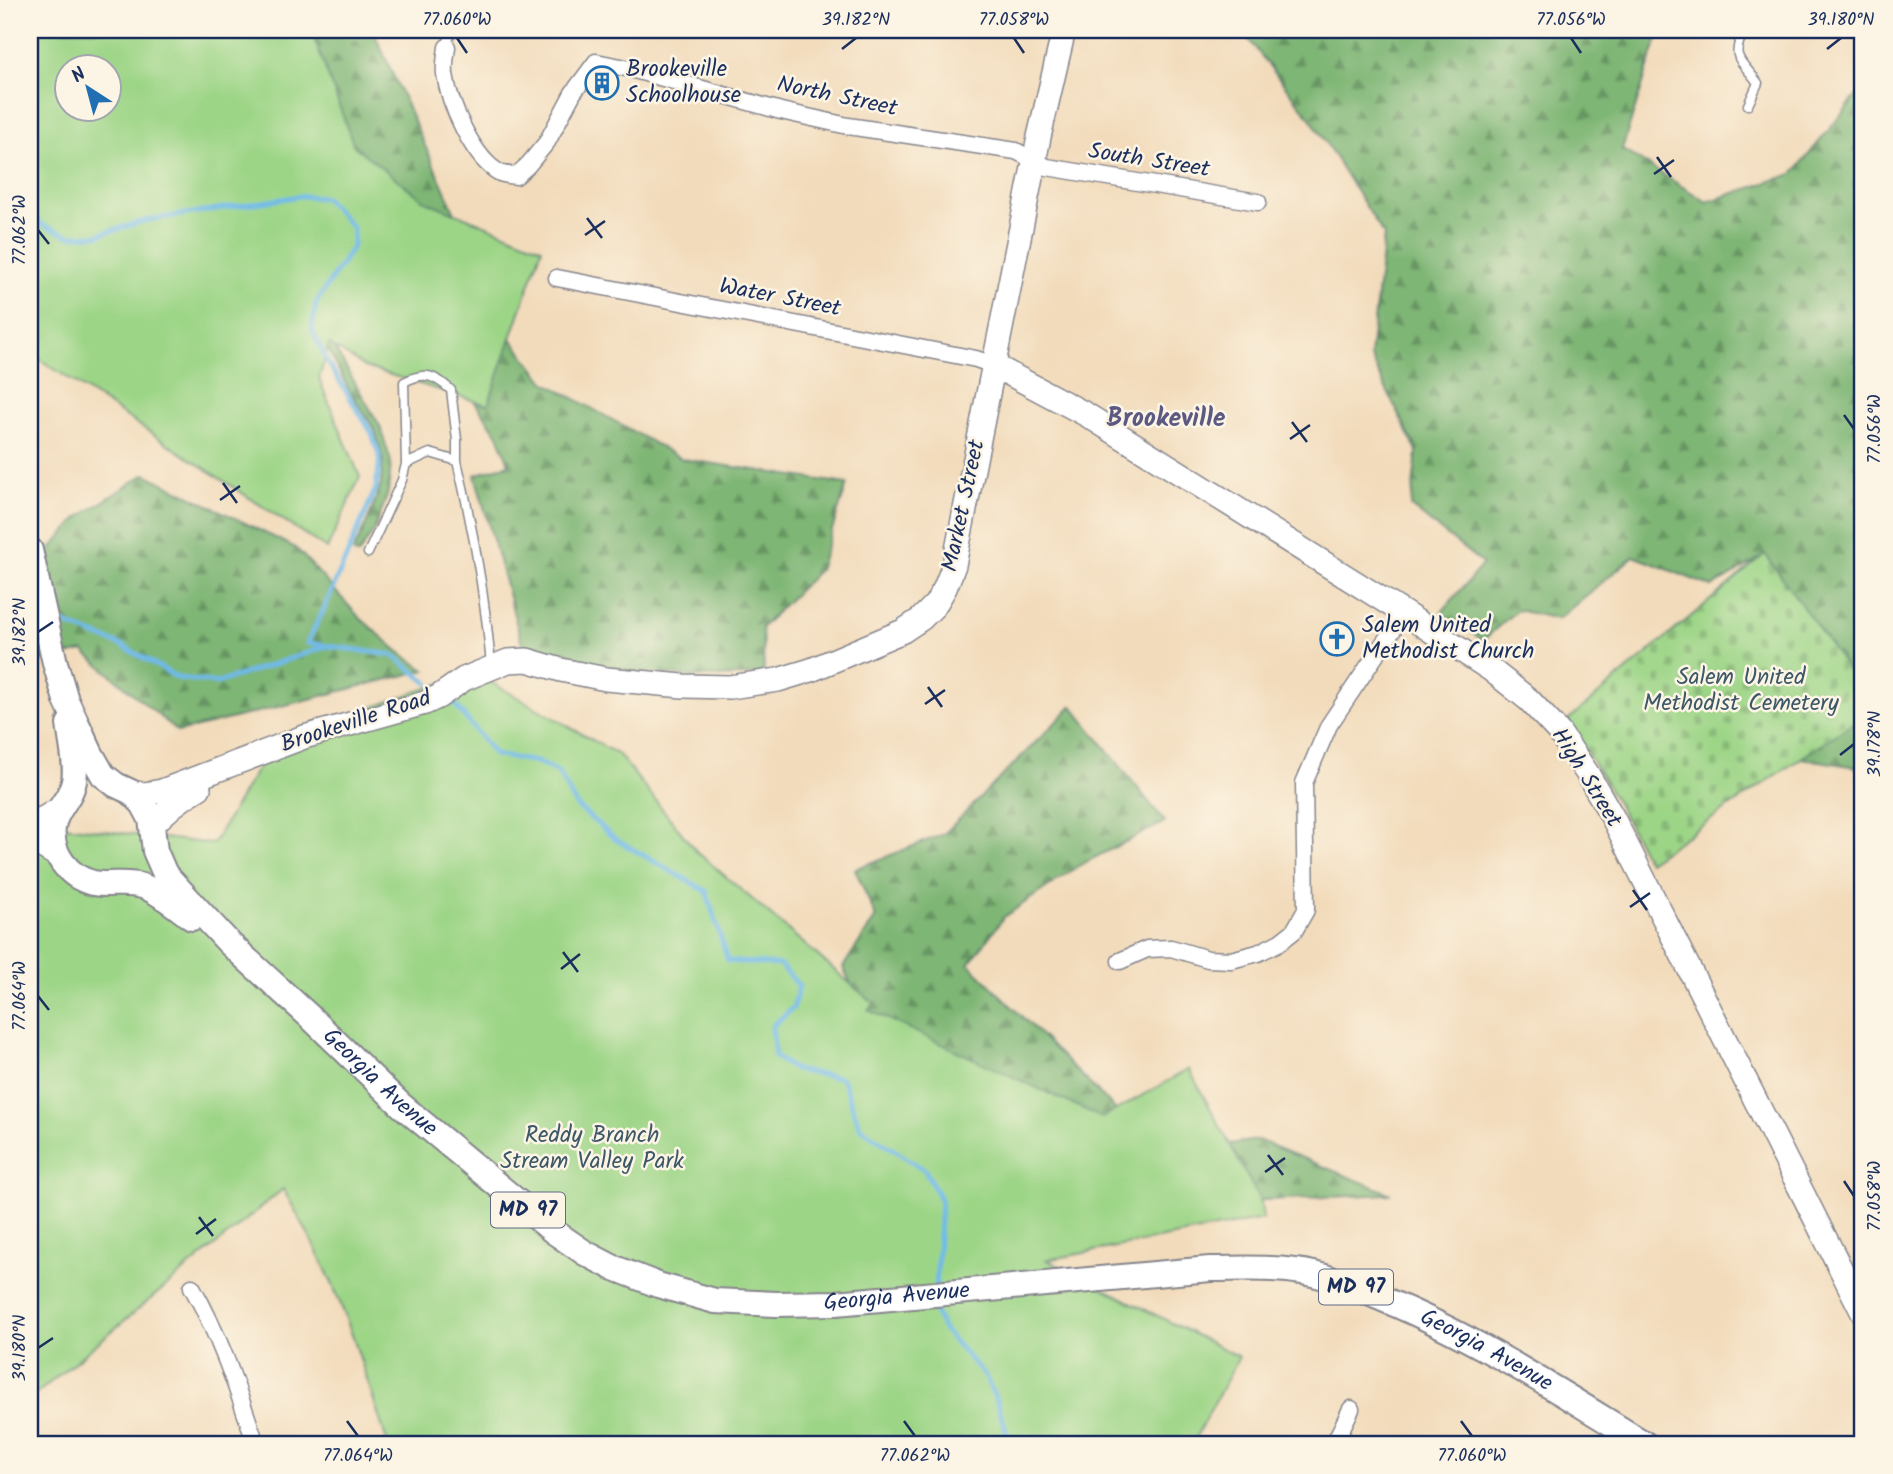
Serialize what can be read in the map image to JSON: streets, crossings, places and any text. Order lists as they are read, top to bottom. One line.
{"streets":{"main road":["Market Street","Brookeville Road","High Street","Georgia Avenue","MD 97"],"street":["North Street","South Street","Water Street"]},"crossings":[["North Street","South Street"],["North Street","Market Street"],["South Street","Market Street"],["Water Street","Market Street"],["Water Street","High Street"],["Market Street","Brookeville Road"],["Market Street","High Street"],["Brookeville Road","Georgia Avenue"]],"districts":["Brookeville"],"parks":["Salem United Methodist Cemetery","Reddy Branch Stream Valley Park"],"places":{"building":["Brookeville Schoolhouse"],"church":["Salem United Methodist Church"]},"north":"top left","coordinates":["77.060°W","39.182°N","77.058°W","77.056°W","39.180°N","77.062°W","39.178°N","77.064°W"]}
